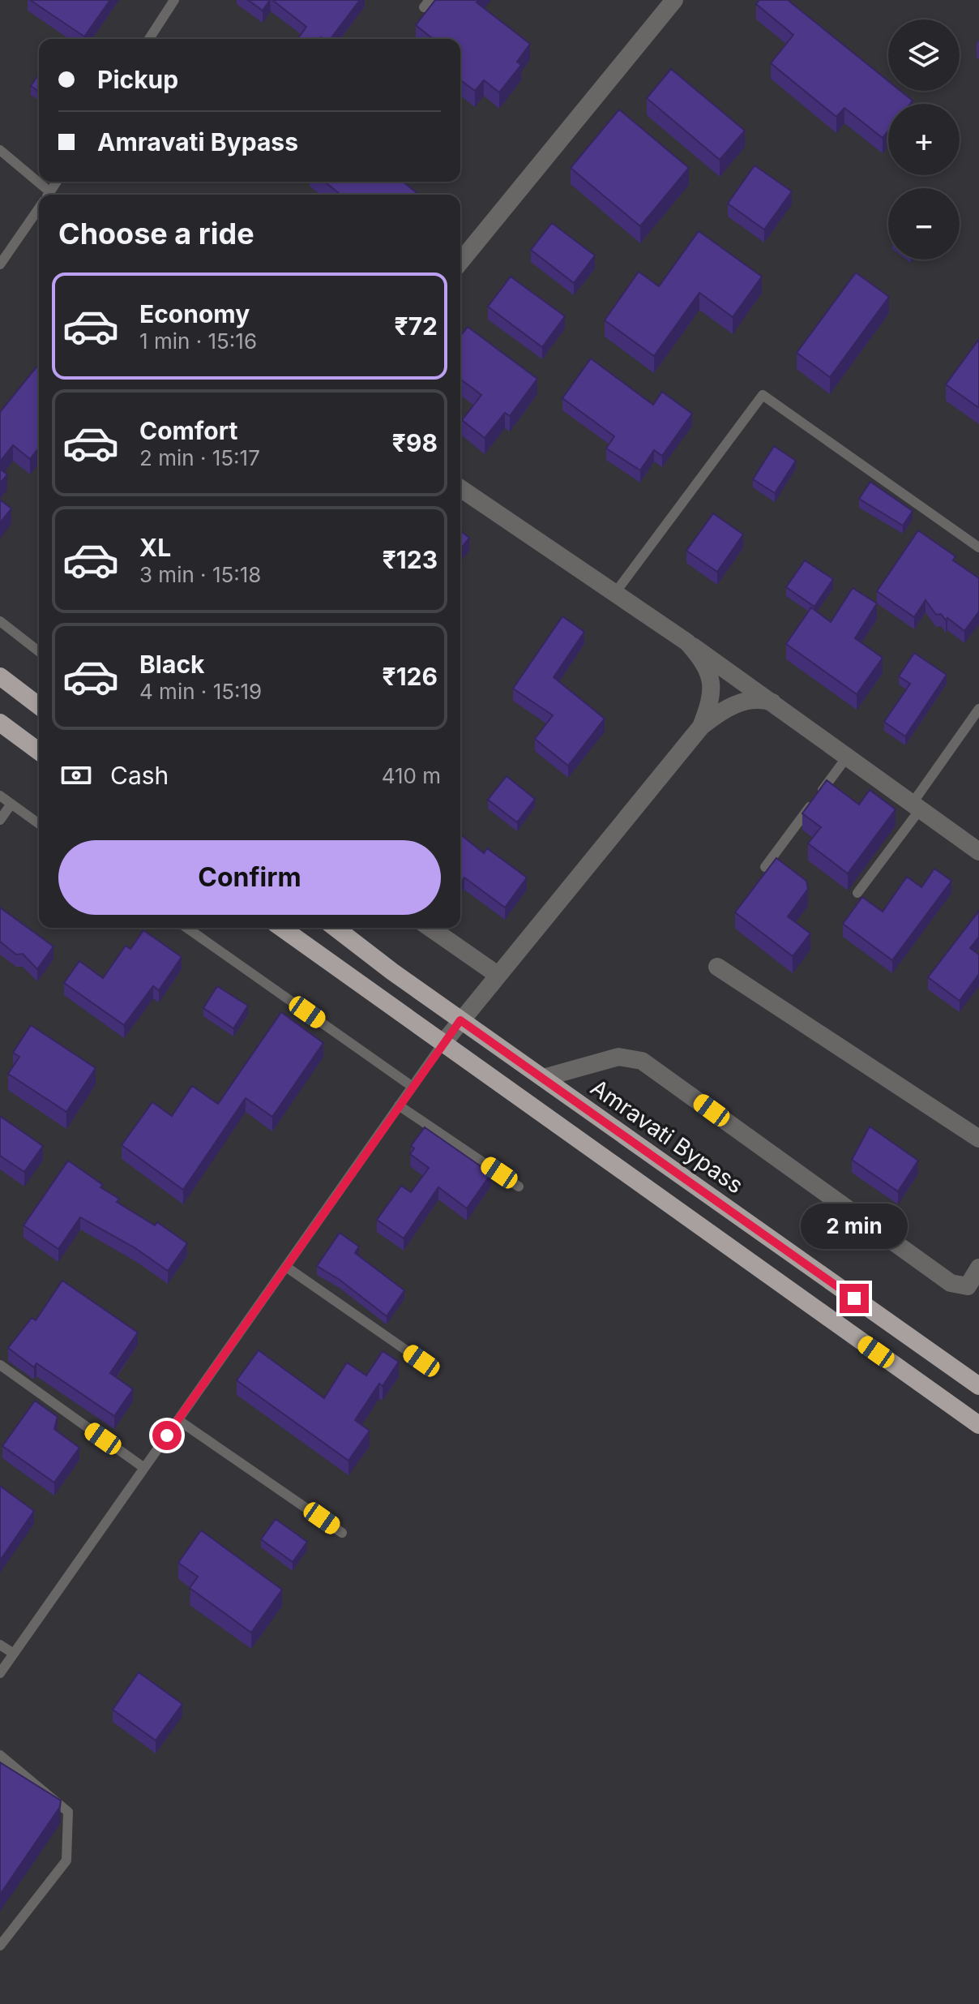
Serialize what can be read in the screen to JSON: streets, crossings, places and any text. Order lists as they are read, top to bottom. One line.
{"streets":{"highway":["Amravati Bypass"]},"page":{"map_buttons":["+","−"],"banner":["Pickup","Amravati Bypass"],"heading":"Choose a ride","list":[{"name":"Economy","note":"1 min · 15:16","value":"₹72"},{"name":"Comfort","note":"2 min · 15:17","value":"₹98"},{"name":"XL","note":"3 min · 15:18","value":"₹123"},{"name":"Black","note":"4 min · 15:19","value":"₹126"}],"pay":["Cash","410 m"],"buttons":"Confirm","bubble":"2 min"}}
